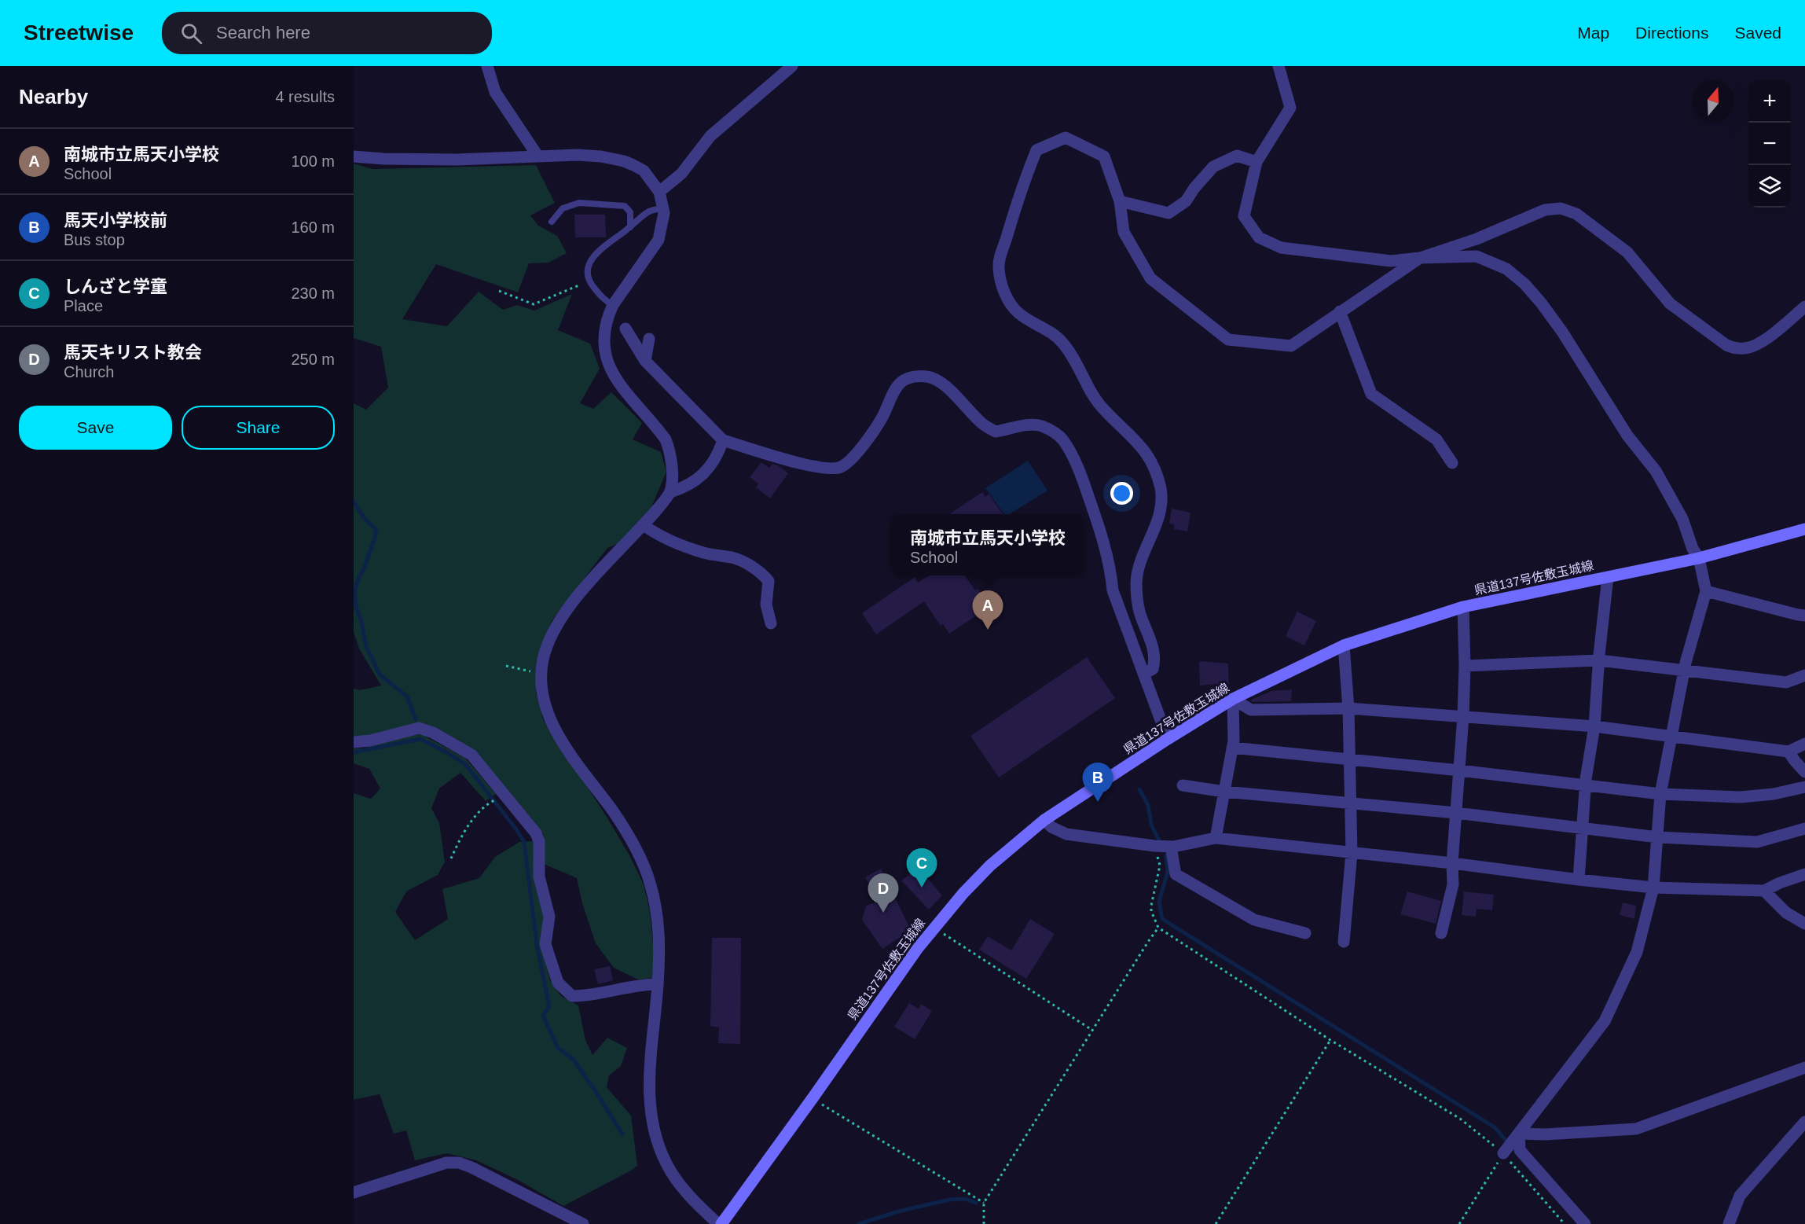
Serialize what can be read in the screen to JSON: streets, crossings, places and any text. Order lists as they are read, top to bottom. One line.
{"streets":{"main road":["県道137号佐敷玉城線"]},"north":"top","page":{"header":"Streetwise","search":"Search here","nav":["Map","Directions","Saved"],"heading":["Nearby","4 results"],"map_buttons":["+","−"],"list":[{"mark":"A","name":"南城市立馬天小学校","note":"School","value":"100 m"},{"mark":"B","name":"馬天小学校前","note":"Bus stop","value":"160 m"},{"mark":"C","name":"しんざと学童","note":"Place","value":"230 m"},{"mark":"D","name":"馬天キリスト教会","note":"Church","value":"250 m"}],"buttons":["Save","Share"],"popup":["南城市立馬天小学校","School"],"pins":["A","B","C","D"]}}
